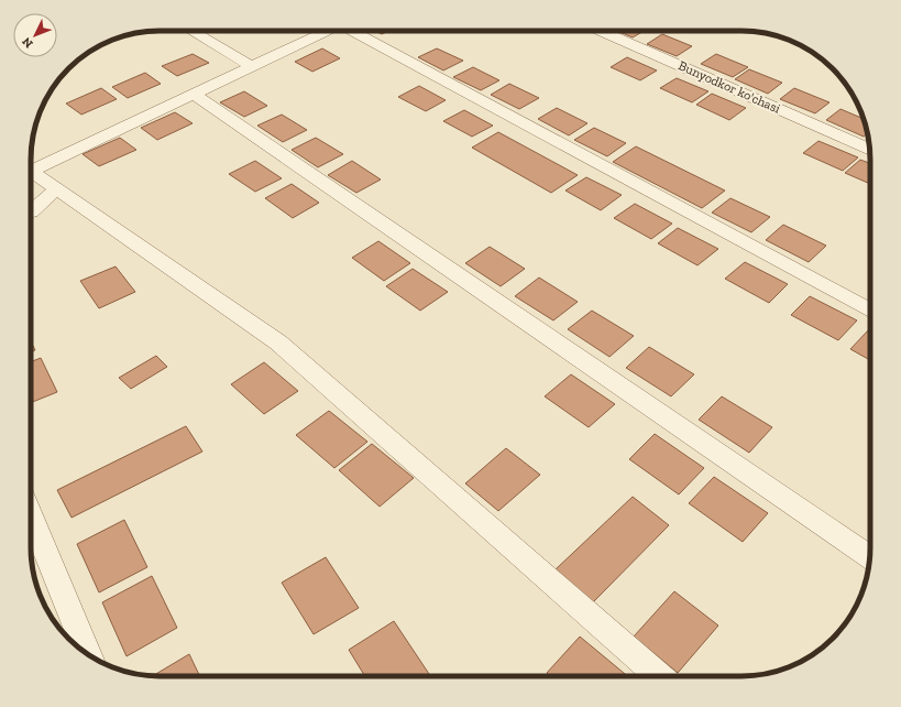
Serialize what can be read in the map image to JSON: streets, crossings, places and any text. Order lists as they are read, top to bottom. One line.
{"streets":{"street":["Bunyodkor ko'chasi"]},"north":"bottom left"}
